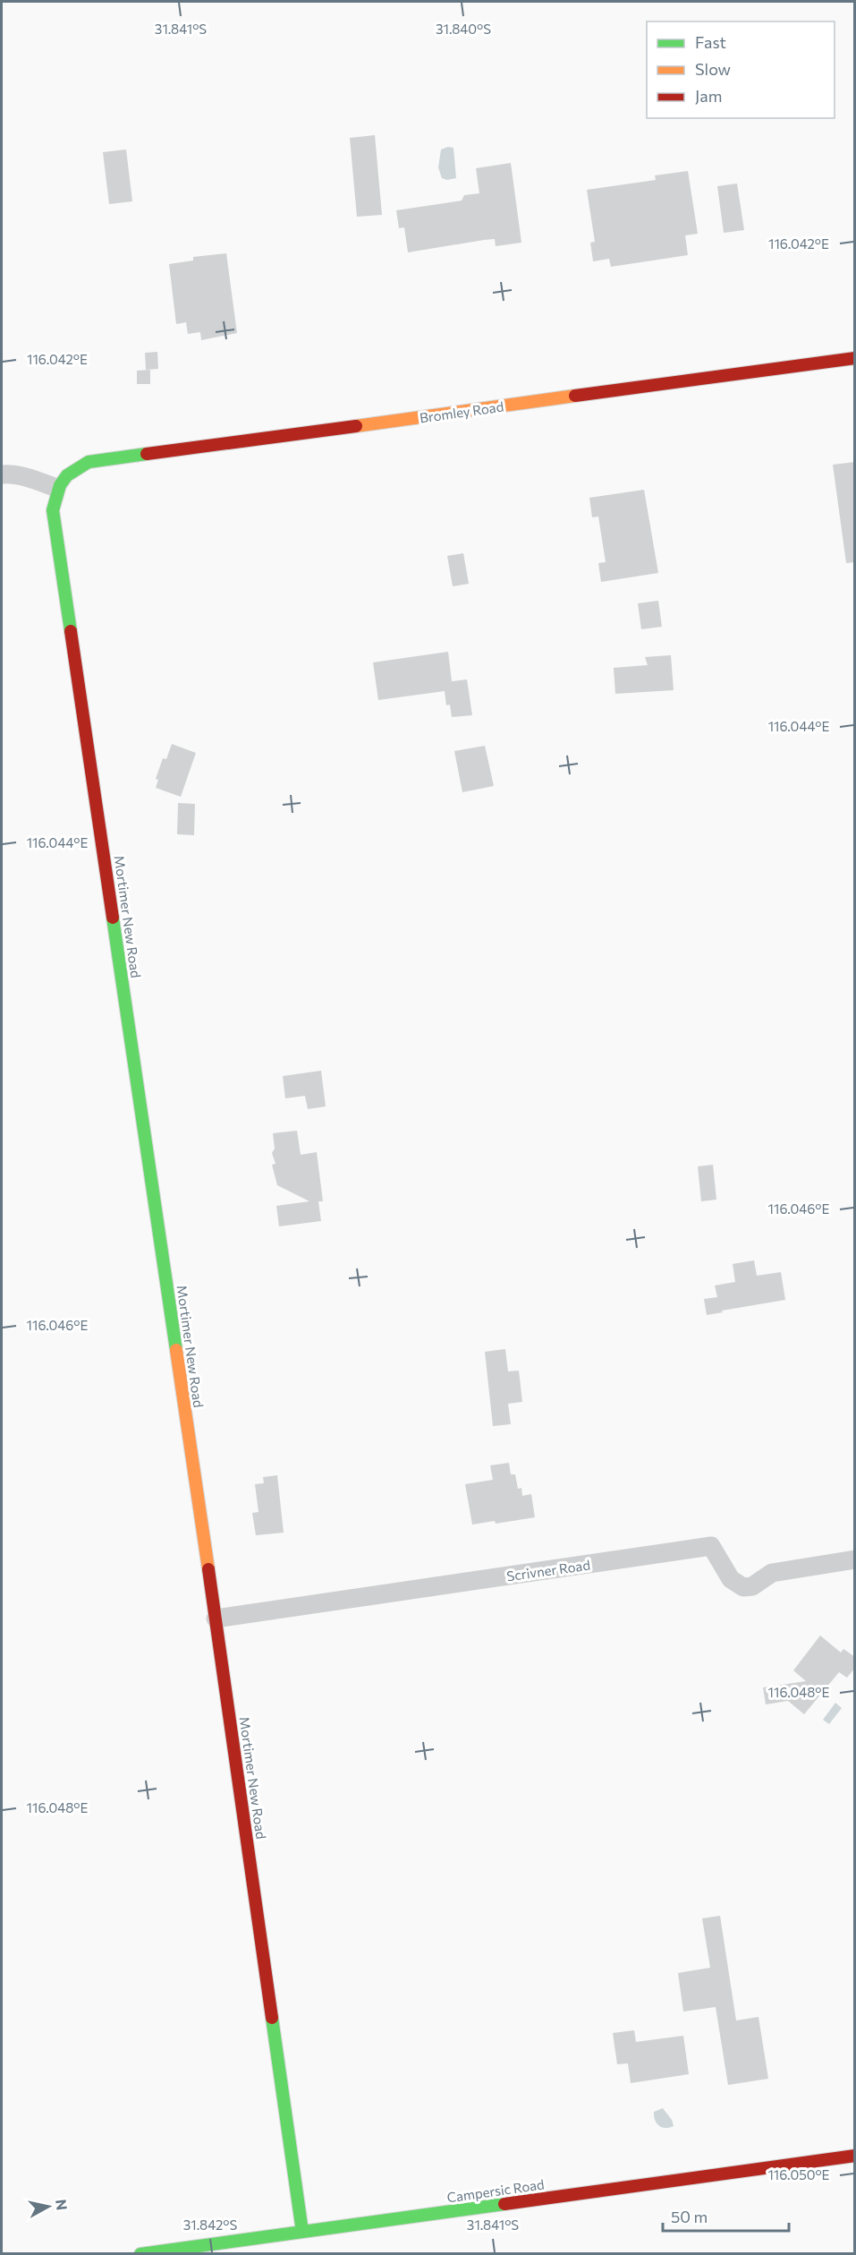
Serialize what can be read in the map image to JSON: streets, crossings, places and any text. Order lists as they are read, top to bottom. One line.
{"streets":{"street":["Bromley Road","Mortimer New Road","Scrivner Road","Campersic Road"]},"crossings":[["Bromley Road","Mortimer New Road"],["Mortimer New Road","Scrivner Road"],["Mortimer New Road","Campersic Road"]],"legend":["Fast","Slow","Jam"],"scale_bar":"50 m","north":"right","coordinates":["31.841°S","31.840°S","116.042°E","116.044°E","116.046°E","116.048°E","116.050°E","31.842°S"]}
